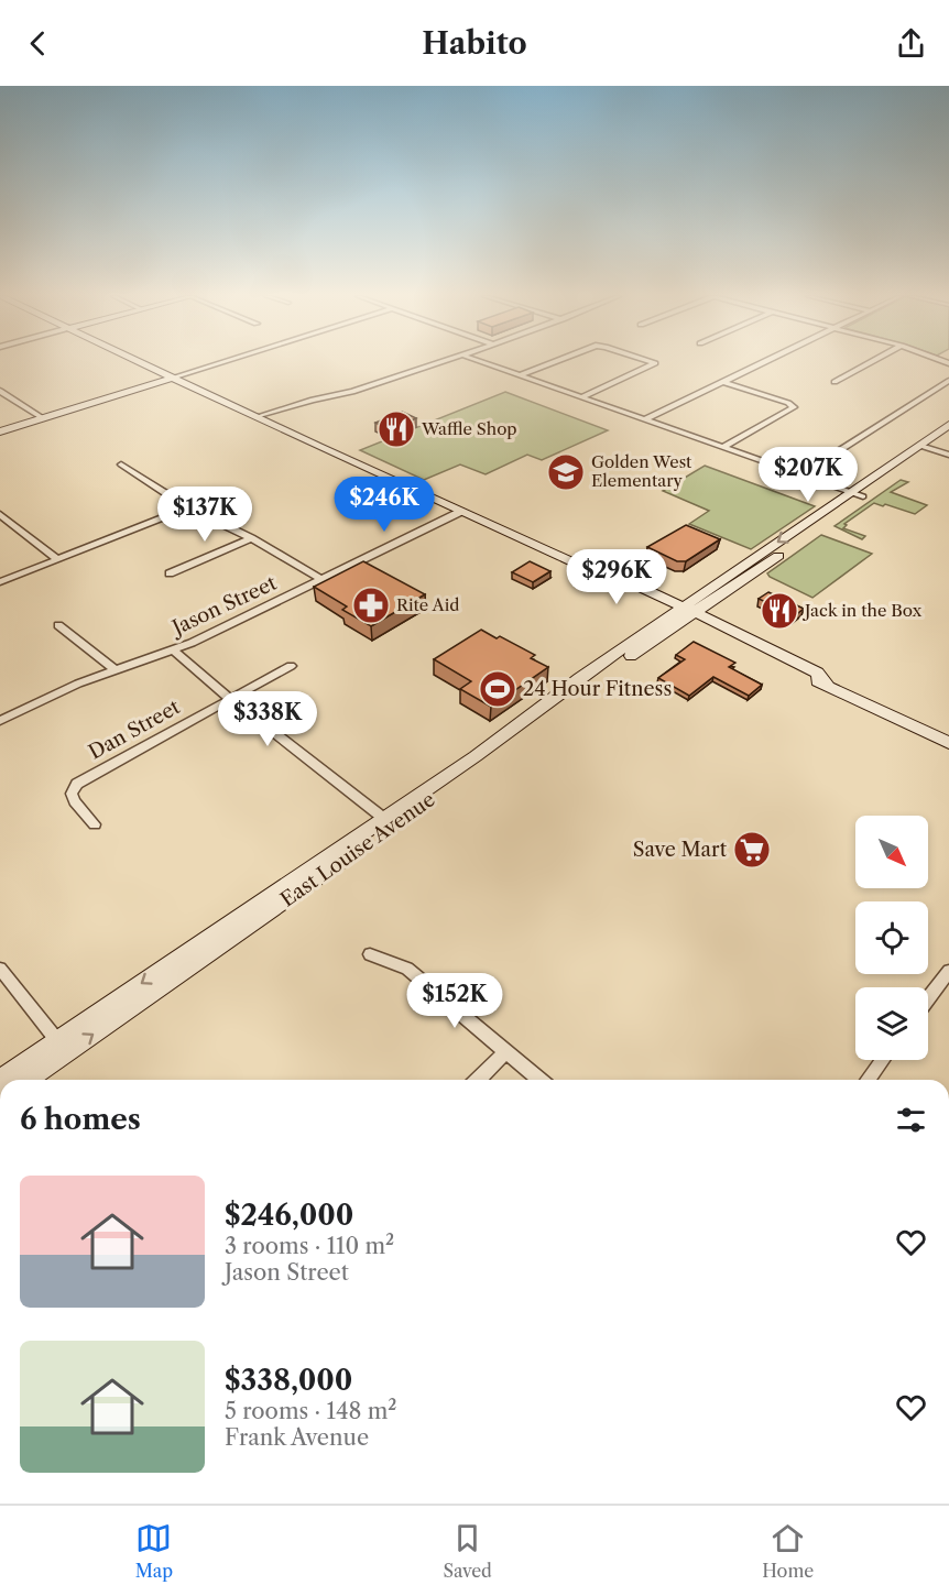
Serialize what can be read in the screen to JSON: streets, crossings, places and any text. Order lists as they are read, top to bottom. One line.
{"streets":{"main road":["East Louise Avenue"],"street":["Jason Street","Dan Street"]},"places":{"restaurant":["Waffle Shop","Jack in the Box"],"school or university":["Golden West Elementary"],"pharmacy":["Rite Aid"],"sports":["24 Hour Fitness"],"supermarket":["Save Mart"]},"north":"bottom right","page":{"header":"Habito","price":["$207K","$246K","$137K","$296K","$338K","$152K"],"heading":"6 homes","list":[{"name":"$246,000","note":"3 rooms · 110 m² · Jason Street"},{"name":"$338,000","note":"5 rooms · 148 m² · Frank Avenue"}],"tabs":["Map","Saved","Home"]}}
